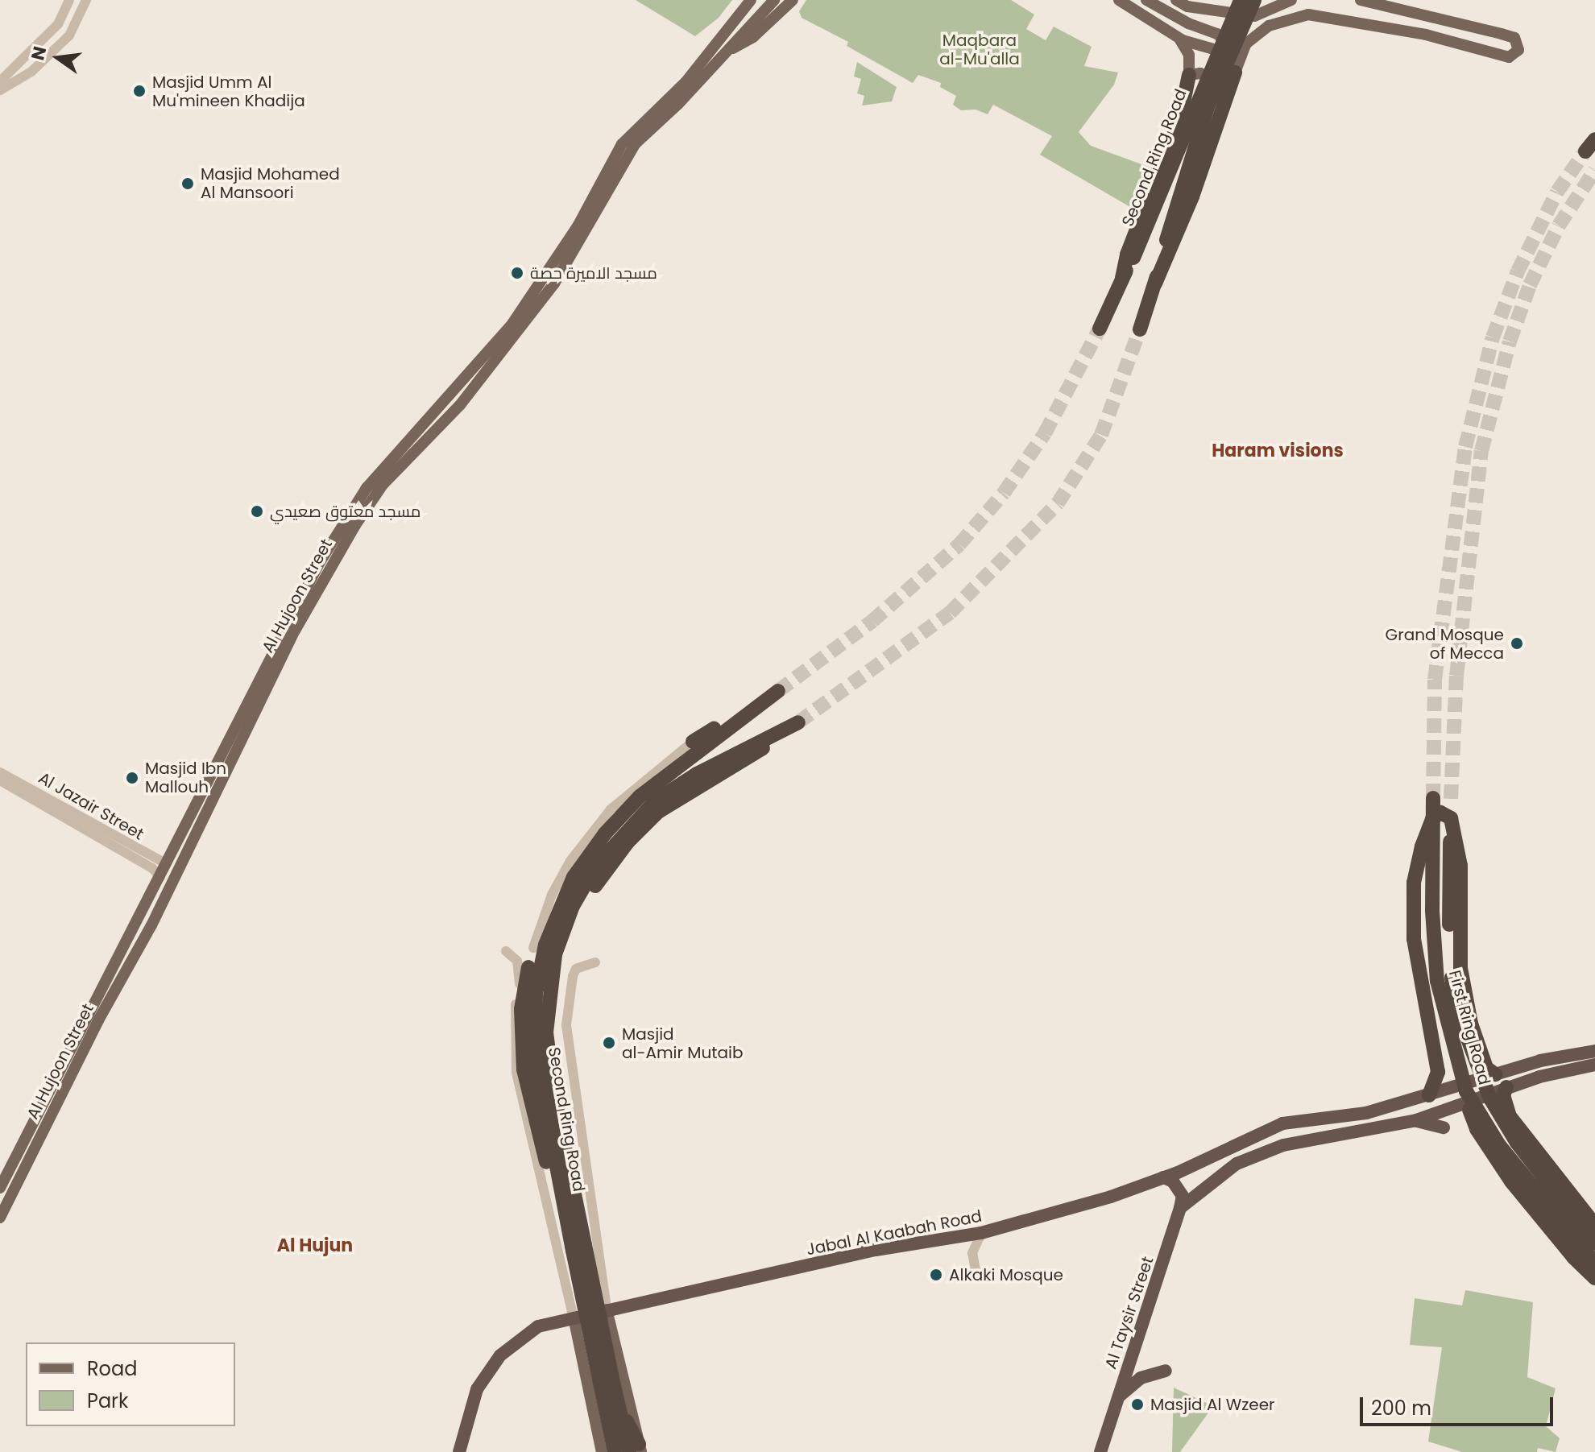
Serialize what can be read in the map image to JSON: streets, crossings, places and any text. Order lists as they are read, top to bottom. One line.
{"streets":{"highway":["Second Ring Road","First Ring Road","Jabal Al Kaabah Road","Al Taysir Street"],"main road":["Al Hujoon Street"],"street":["Al Jazair Street"]},"crossings":[["Al Hujoon Street","Al Jazair Street"]],"districts":["Haram visions","Al Hujun"],"parks":["Maqbara al-Mu'alla"],"places":["Masjid Umm Al Mu'mineen Khadija","Masjid Mohamed Al Mansoori","مسجد الاميرة حصة","مسجد معتوق صعيدي","Grand Mosque of Mecca","Masjid Ibn Mallouh","Masjid al-Amir Mutaib","Alkaki Mosque","Masjid Al Wzeer"],"legend":["Road","Park"],"scale_bar":"200 m","north":"left"}
